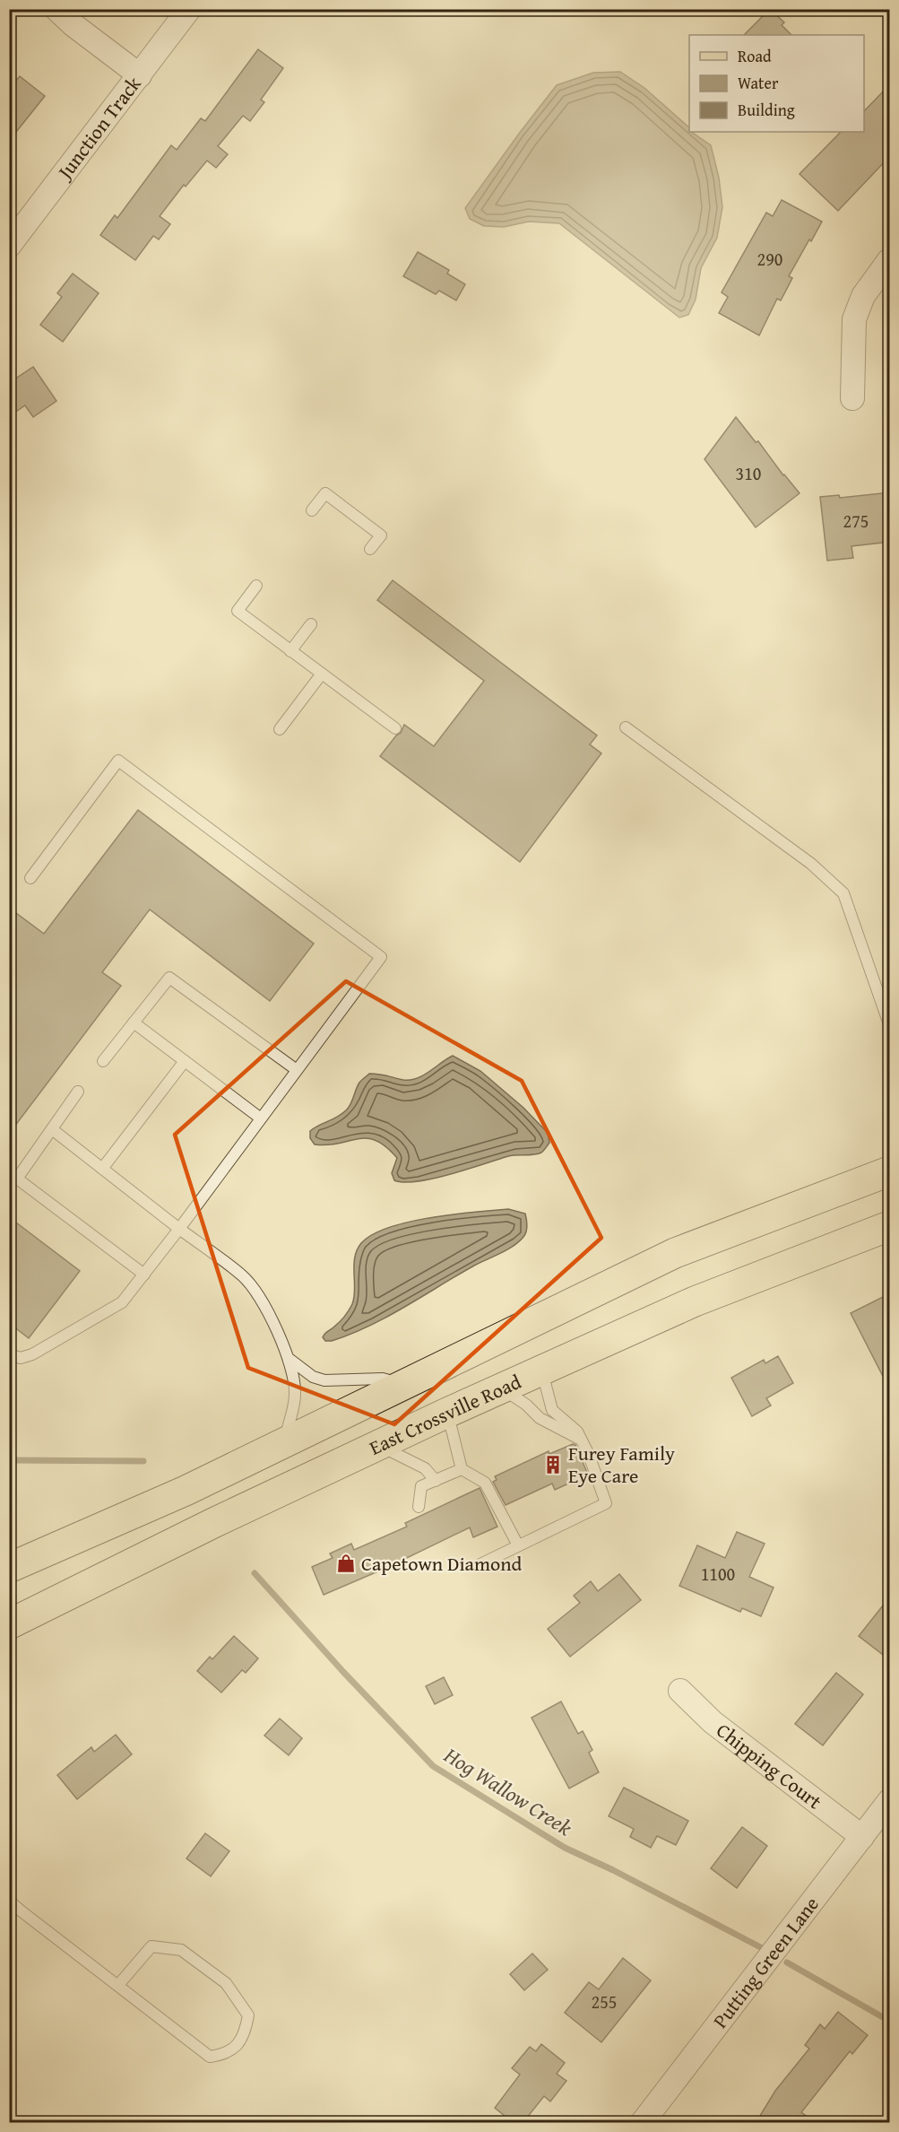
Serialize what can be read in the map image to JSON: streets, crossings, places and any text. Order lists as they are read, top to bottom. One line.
{"streets":{"main road":["East Crossville Road"],"street":["Junction Track","Chipping Court","Putting Green Lane"]},"crossings":[["Chipping Court","Putting Green Lane"]],"water":["Hog Wallow Creek"],"places":{"building":["Furey Family Eye Care"],"shop":["Capetown Diamond"]},"house_numbers":["290","310","275","1100","255"],"legend":["Road","Water","Building"]}
